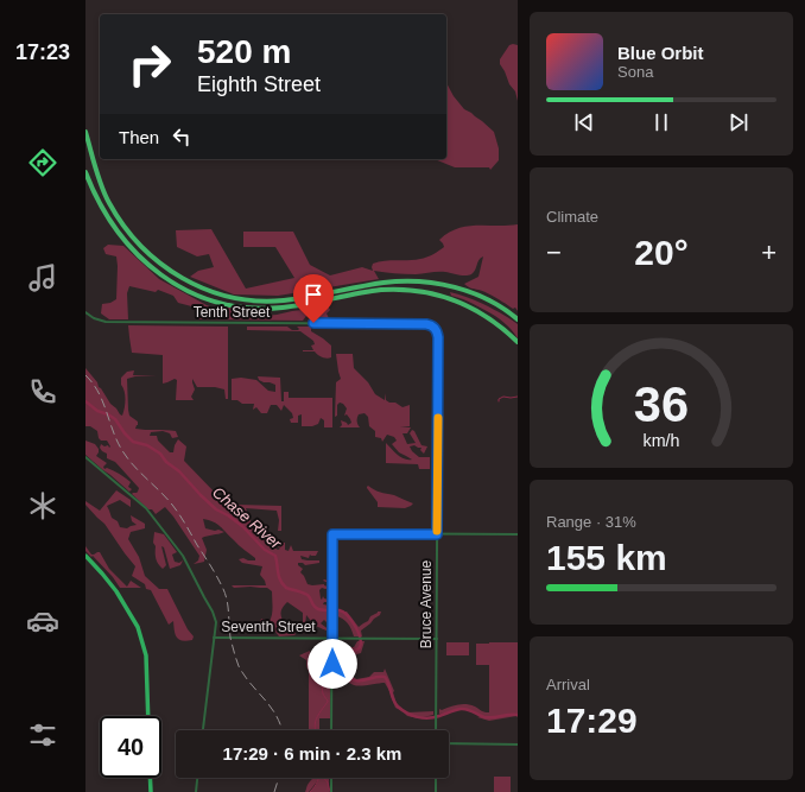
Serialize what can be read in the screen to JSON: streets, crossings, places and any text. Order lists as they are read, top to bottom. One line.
{"streets":{"street":["Tenth Street","Bruce Avenue","Seventh Street"]},"crossings":[["Tenth Street","Bruce Avenue"],["Bruce Avenue","Seventh Street"]],"water":["Chase River"],"page":{"tabs":"17:23","turn":["520 m","Eighth Street"],"song":["Blue Orbit","Sona"],"then":"Then","tile":["Climate",["Range · 31%","155 km"],["Arrival","17:29"]],"heat":["−","20°","+"],"limit":"40","trip":"17:29 · 6 min · 2.3 km","gauge":["36","km/h"]}}
